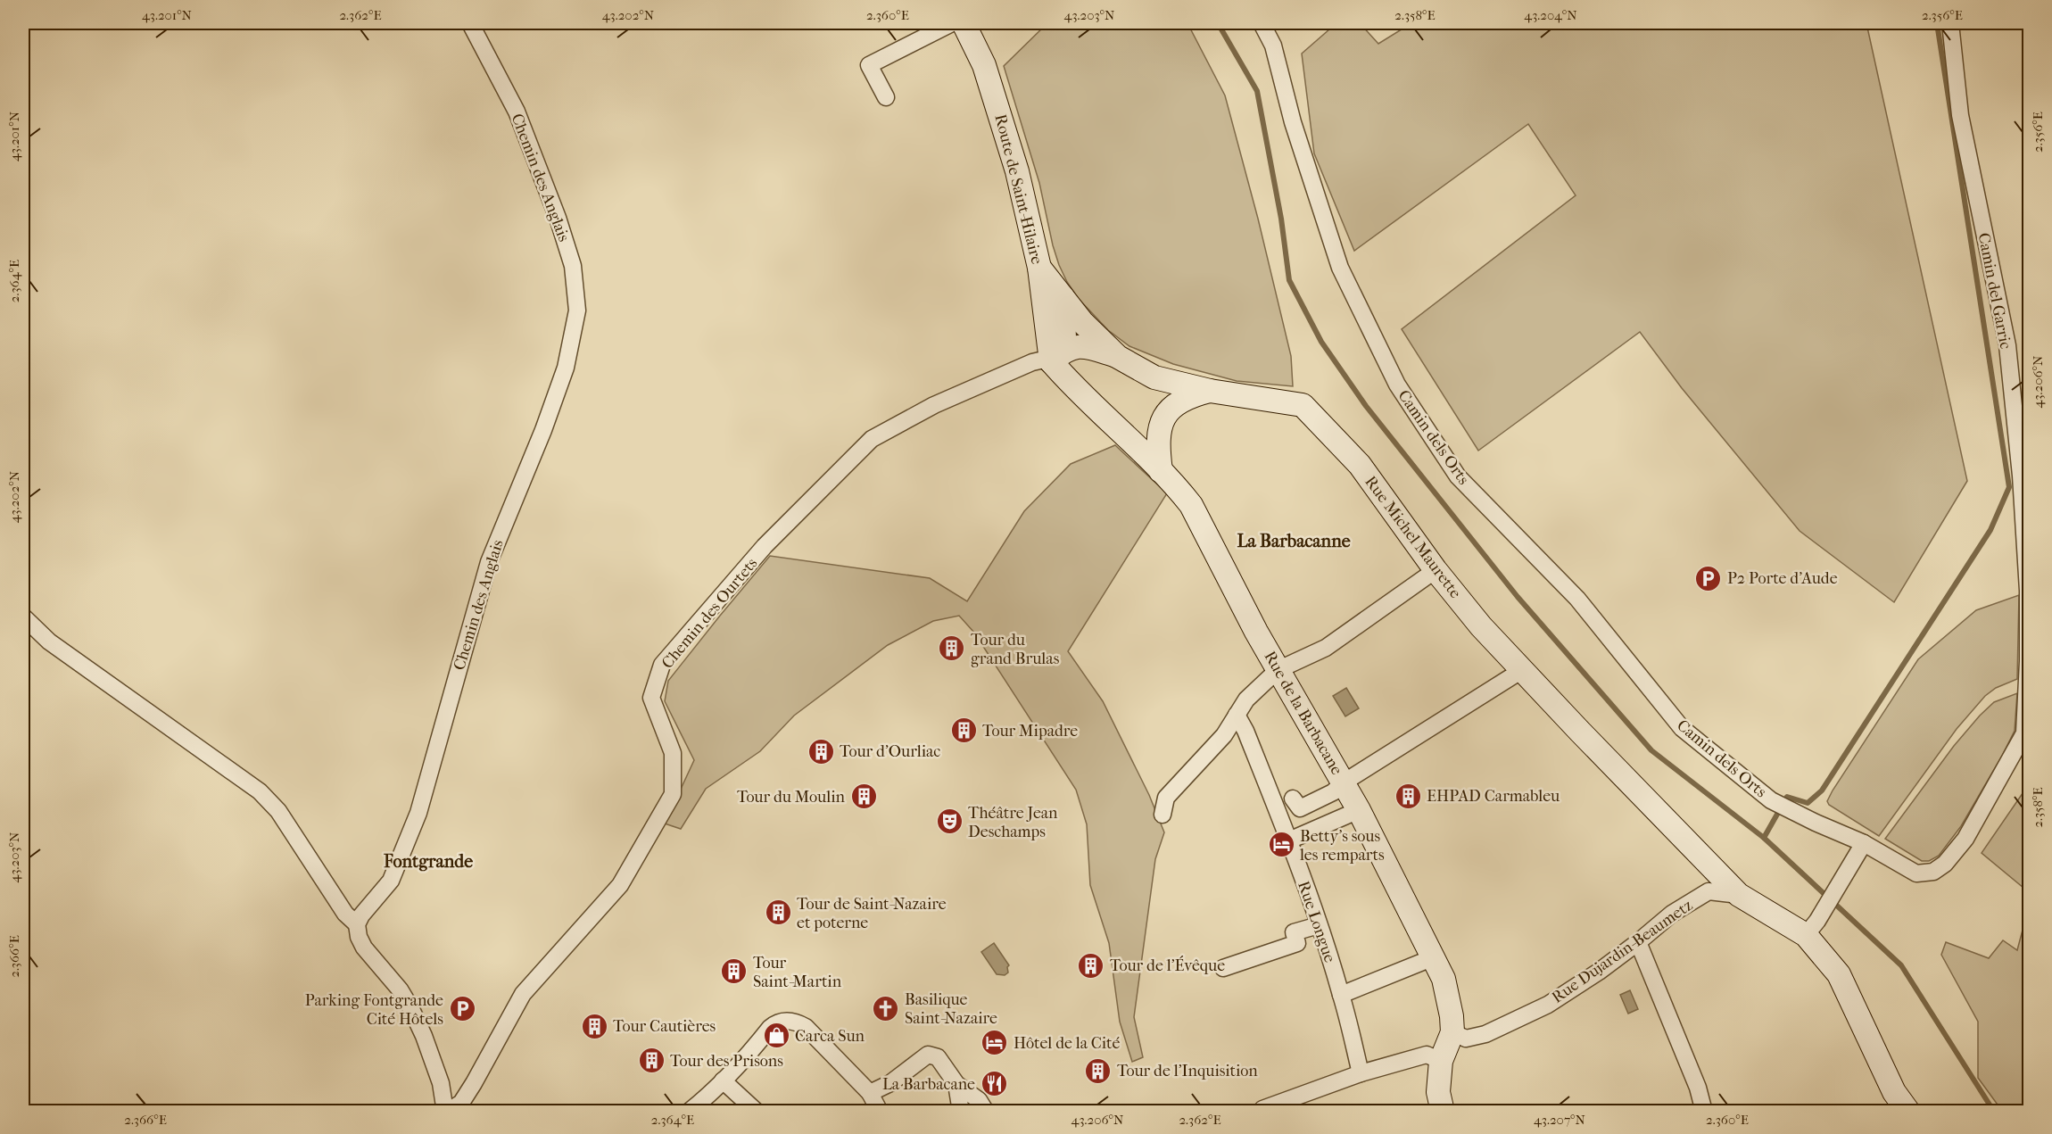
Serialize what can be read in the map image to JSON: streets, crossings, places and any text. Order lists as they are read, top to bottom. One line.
{"streets":{"main road":["Route de Saint-Hilaire","Rue Michel Maurette","Rue de la Barbacane","Rue Dujardin-Beaumetz"],"street":["Chemin des Anglais","Camin del Garric","Camin dels Orts","Chemin des Ourtets","Rue Longue"]},"crossings":[["Route de Saint-Hilaire","Rue Michel Maurette"],["Route de Saint-Hilaire","Chemin des Ourtets"],["Route de Saint-Hilaire","Rue de la Barbacane"],["Camin del Garric","Camin dels Orts"],["Rue Michel Maurette","Rue Dujardin-Beaumetz"],["Chemin des Ourtets","Rue de la Barbacane"],["Rue de la Barbacane","Rue Dujardin-Beaumetz"]],"districts":["La Barbacanne","Fontgrande"],"places":{"parking":["P2 Porte d'Aude","Parking Fontgrande Cité Hôtels"],"building":["Tour du grand Brulas","Tour Mipadre","Tour d'Ourliac","EHPAD Carmableu","Tour du Moulin","Tour de Saint-Nazaire et poterne","Tour de l'Évêque","Tour Saint-Martin","Tour Cautières","Tour des Prisons","Tour de l'Inquisition"],"theatre":["Théâtre Jean Deschamps"],"hotel":["Betty's sous les remparts","Hôtel de la Cité"],"church":["Basilique Saint-Nazaire"],"shop":["Carca Sun"],"restaurant":["La Barbacane"]},"coordinates":["43.201°N","2.362°E","43.202°N","2.360°E","43.203°N","2.358°E","43.204°N","2.356°E","2.364°E","43.206°N","2.366°E","43.207°N"]}
